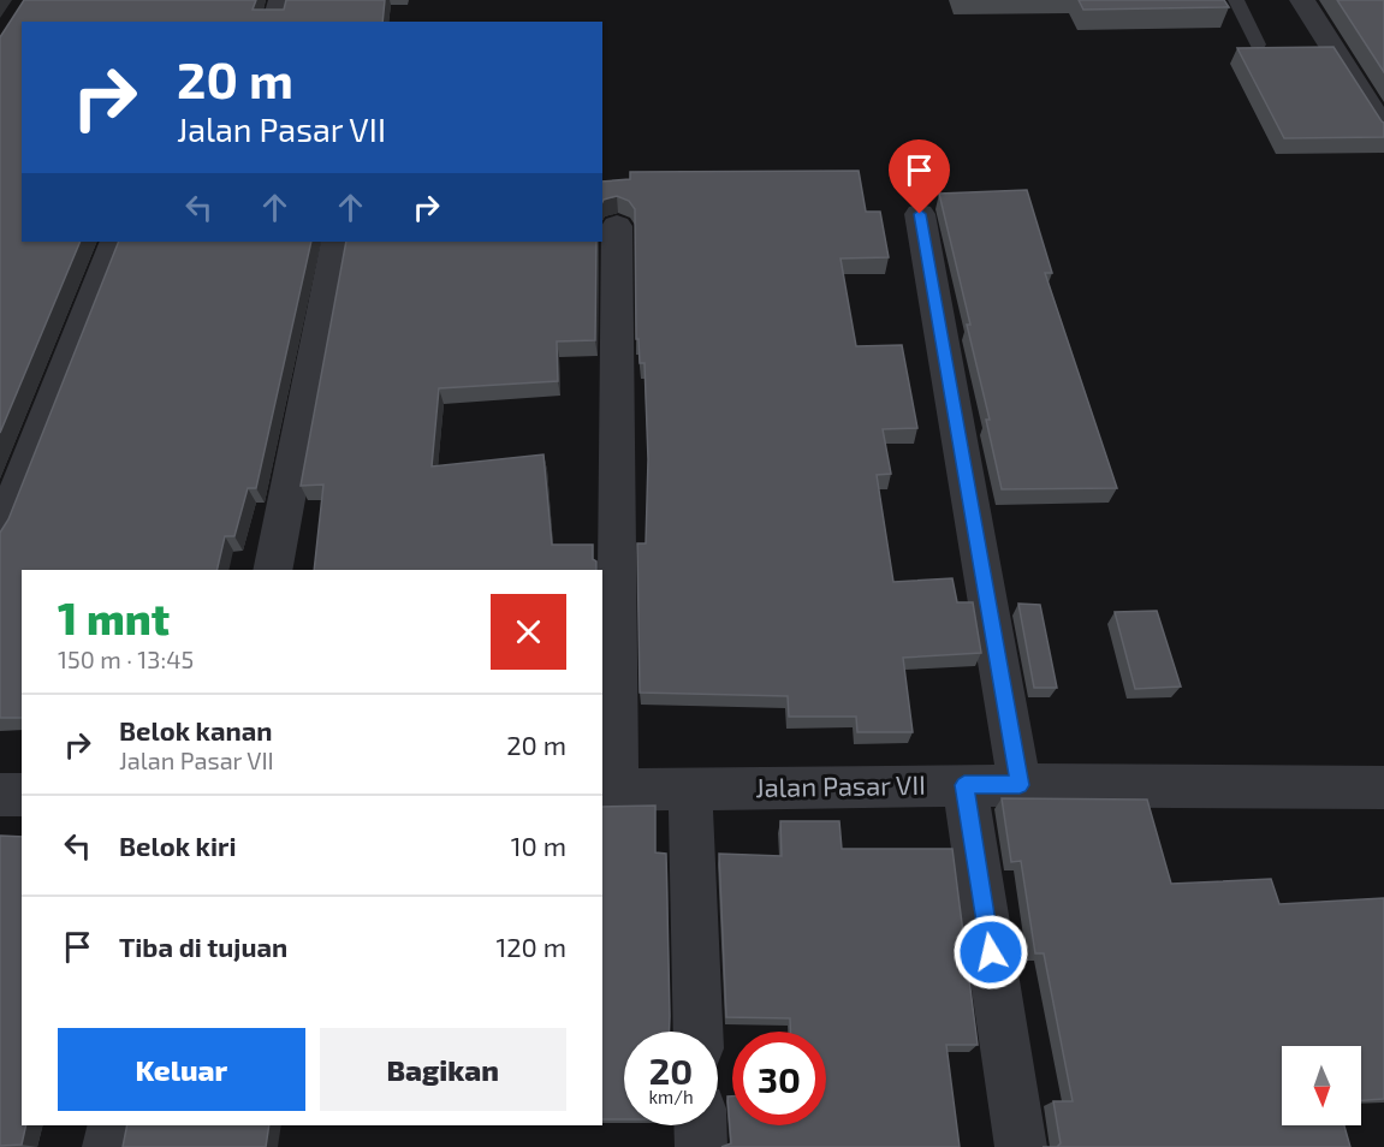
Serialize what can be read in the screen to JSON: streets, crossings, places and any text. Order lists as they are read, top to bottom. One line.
{"streets":{"street":["Jalan Pasar VII"]},"north":"bottom","page":{"turn":["20 m","Jalan Pasar VII"],"heading":["1 mnt","150 m · 13:45"],"list":[{"name":"Belok kanan","note":"Jalan Pasar VII","value":"20 m"},{"name":"Belok kiri","value":"10 m"},{"name":"Tiba di tujuan","value":"120 m"}],"buttons":["Keluar","Bagikan"],"speed":"20 km/h","limit":"30"}}
